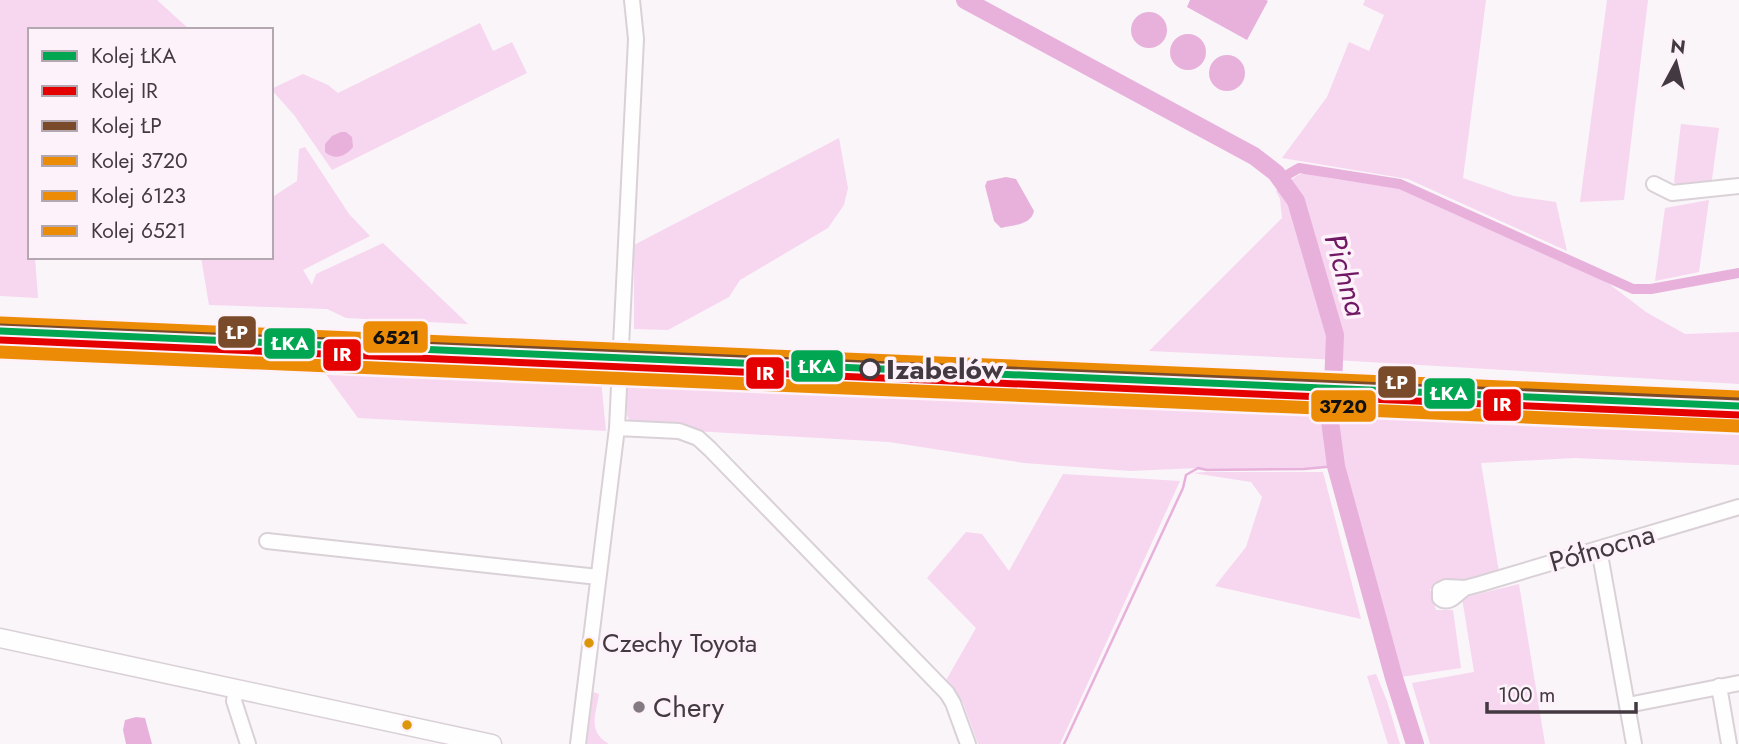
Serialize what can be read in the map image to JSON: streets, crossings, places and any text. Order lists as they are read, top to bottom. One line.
{"streets":{"street":["Północna"]},"water":["Pichna"],"places":["Izabelów","Czechy Toyota","Chery"],"lines":["rail line 6521","rail line ŁP","rail line ŁKA","rail line IR","rail line 3720","rail line 6123"],"legend":["Kolej ŁKA","Kolej IR","Kolej ŁP","Kolej 3720","Kolej 6123","Kolej 6521"],"scale_bar":"100 m","north":"top"}
